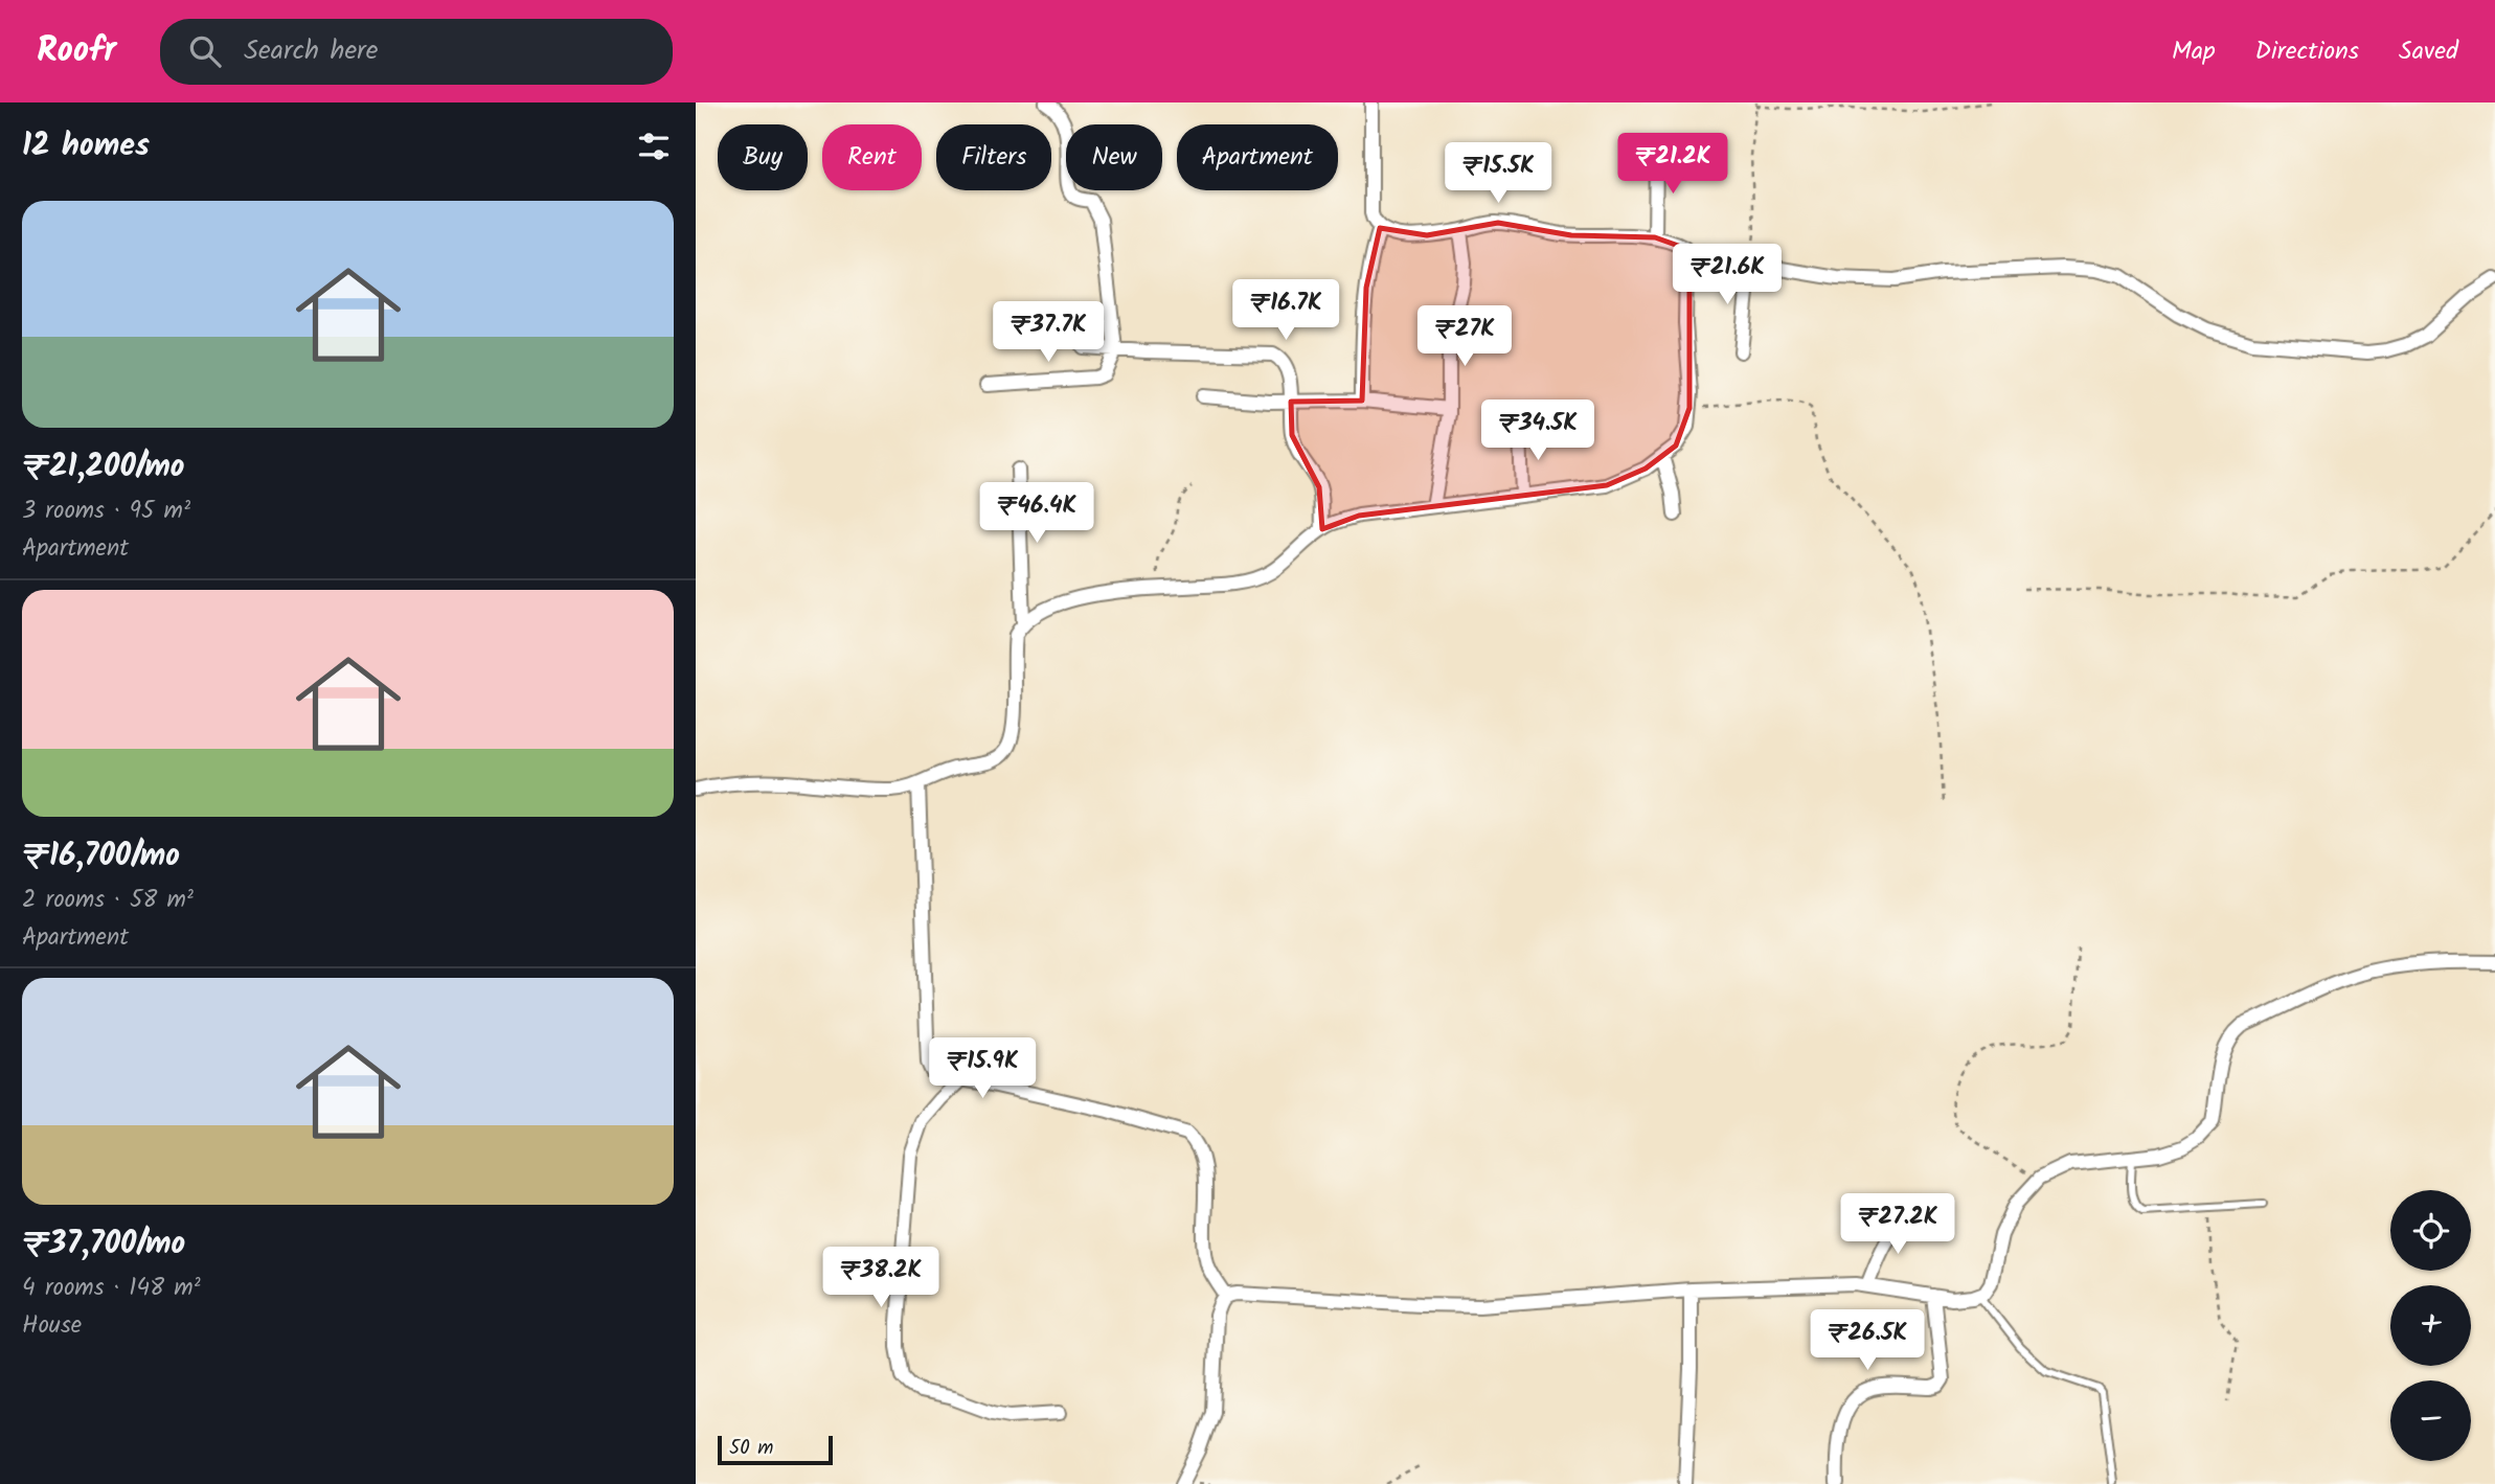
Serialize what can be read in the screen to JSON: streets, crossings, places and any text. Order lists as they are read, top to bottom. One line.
{"scale_bar":"50 m","page":{"header":"Roofr","search":"Search here","nav":["Map","Directions","Saved"],"heading":"12 homes","chip":["Buy","Rent","Filters","New","Apartment"],"price":["₹21.2K","₹15.5K","₹21.6K","₹16.7K","₹37.7K","₹27K","₹34.5K","₹46.4K","₹15.9K","₹27.2K","₹38.2K","₹26.5K"],"list":[{"name":"₹21,200/mo","note":"3 rooms · 95 m² · Apartment"},{"name":"₹16,700/mo","note":"2 rooms · 58 m² · Apartment"},{"name":"₹37,700/mo","note":"4 rooms · 148 m² · House"}],"map_buttons":["+","−"],"scale":"50 m"}}
